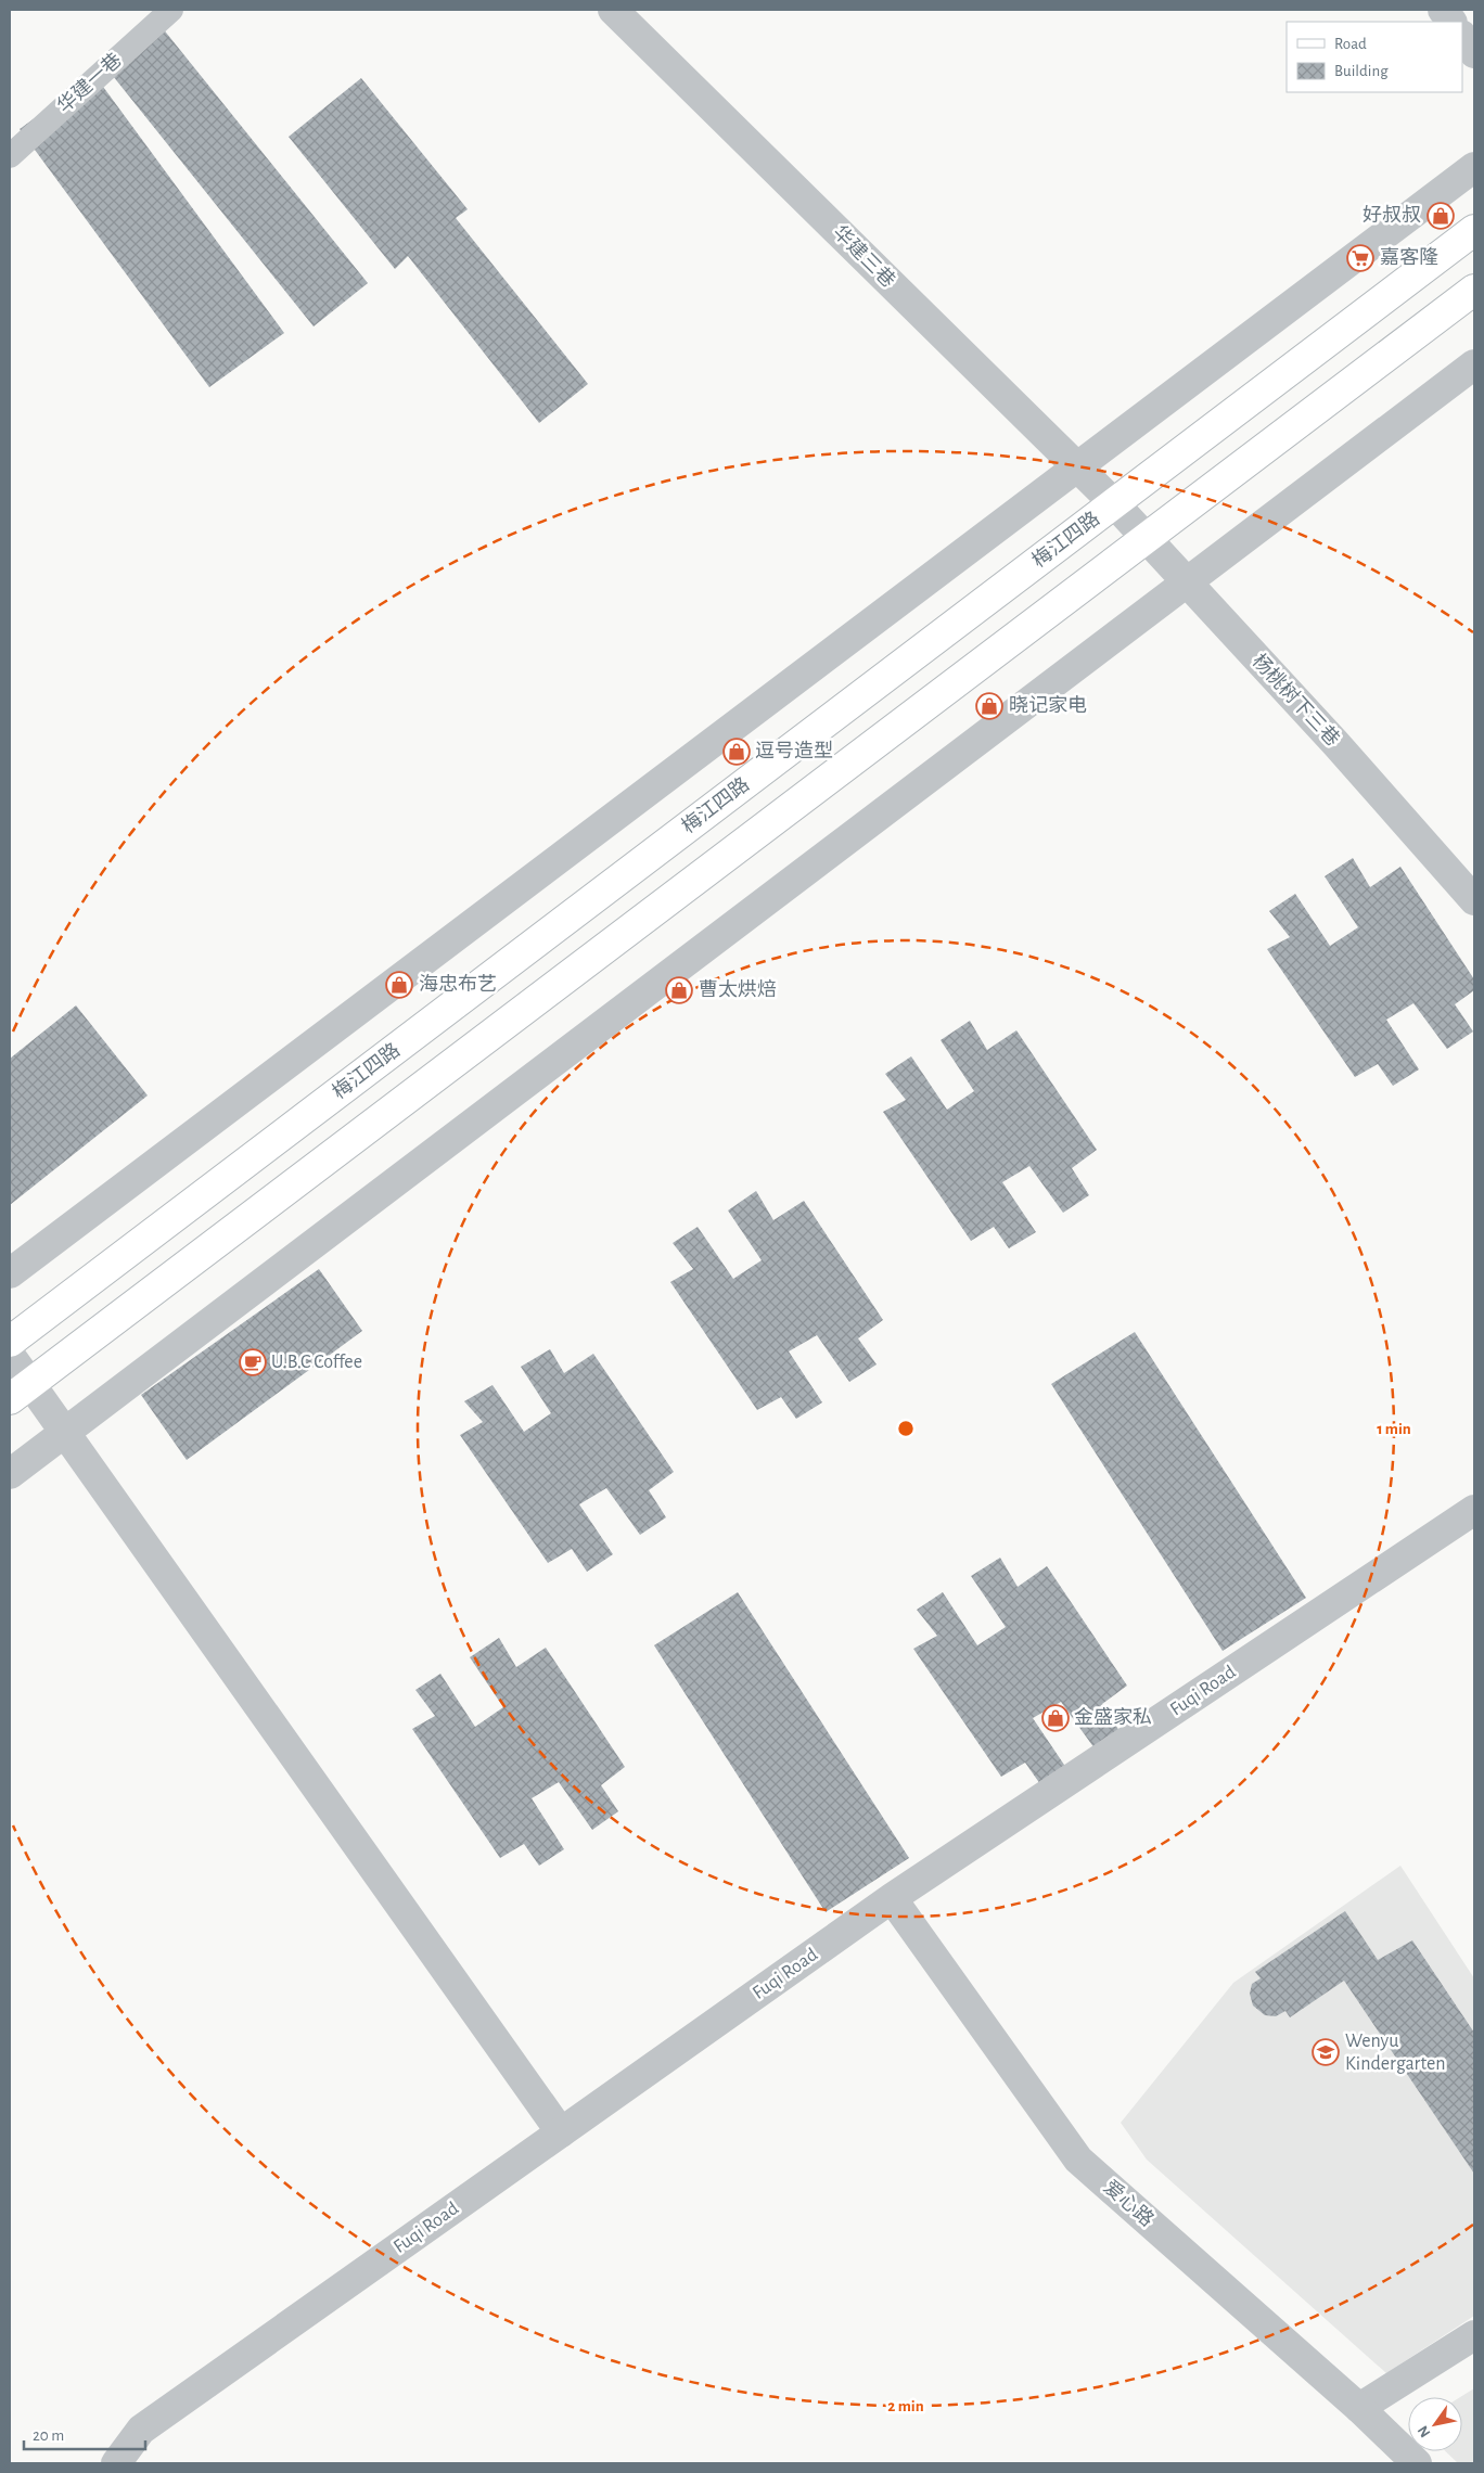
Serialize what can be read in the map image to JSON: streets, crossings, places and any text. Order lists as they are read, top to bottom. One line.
{"streets":{"main road":["梅江四路"],"street":["华建三巷","杨桃树下三巷","Fuqi Road","爱心路"],"lane":["华建一巷"]},"crossings":[["华建三巷","梅江四路"],["华建三巷","杨桃树下三巷"],["梅江四路","杨桃树下三巷"],["Fuqi Road","爱心路"]],"places":{"shop":["好叔叔","晓记家电","逗号造型","海忠布艺","曹太烘焙","金盛家私"],"supermarket":["嘉客隆"],"cafe":["U.B.C Coffee"],"school or university":["Wenyu Kindergarten"]},"legend":["Road","Building"],"scale_bar":"20 m","north":"bottom left","rings":["1 min","2 min"]}
